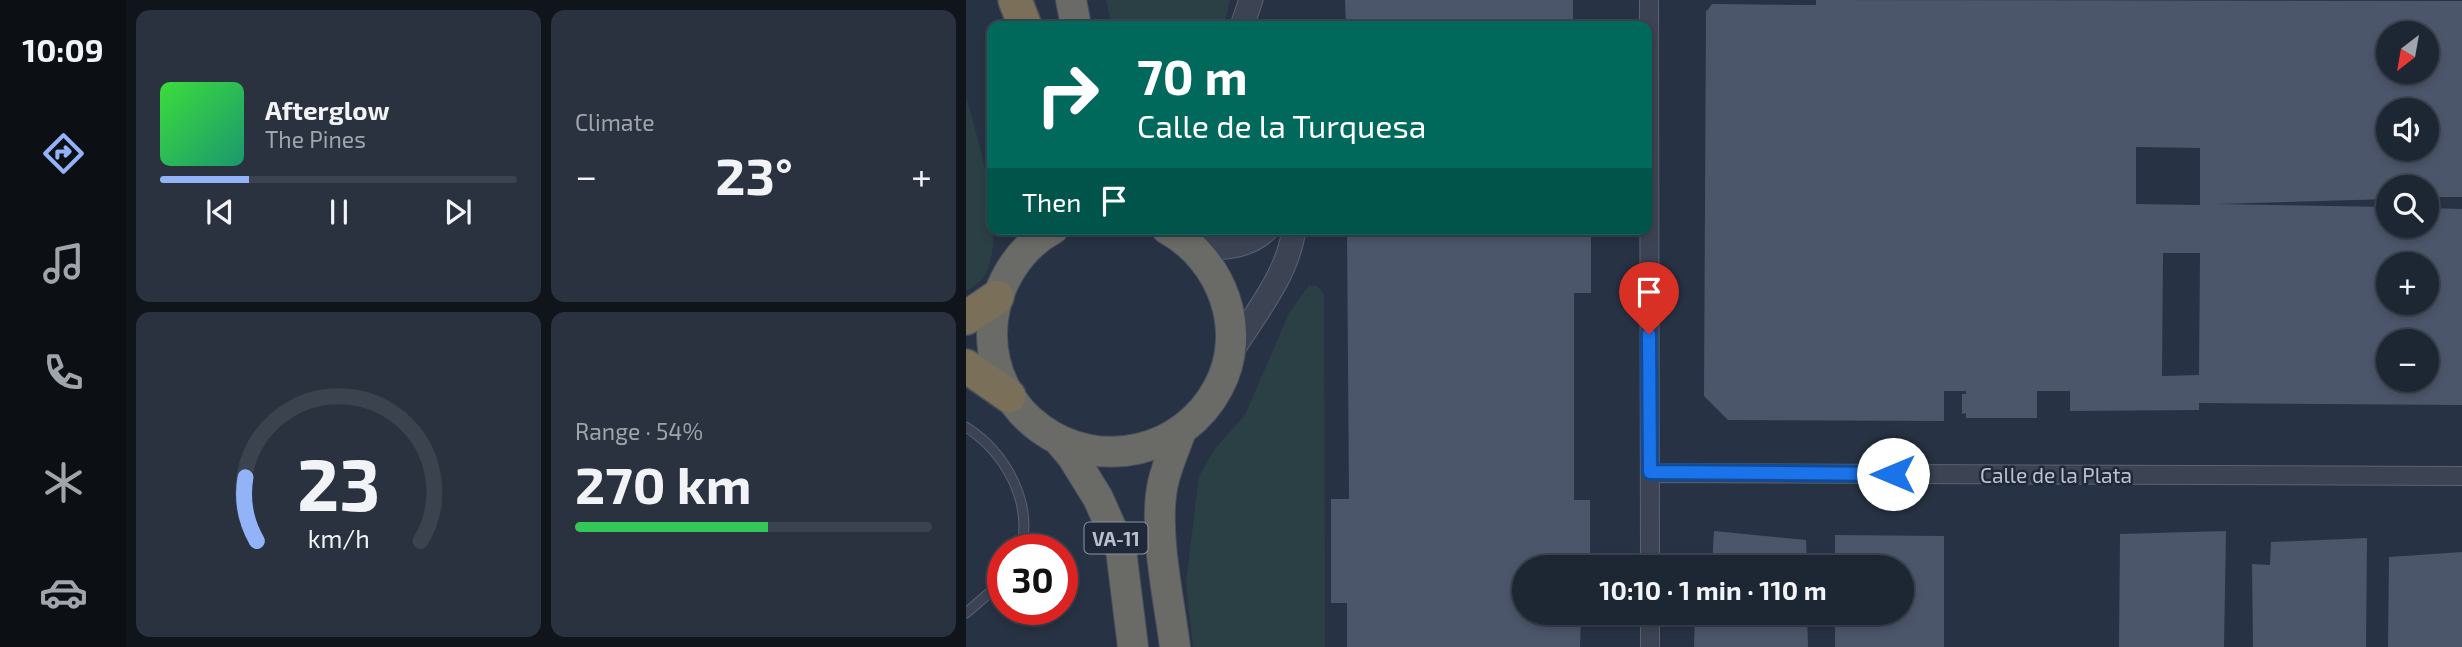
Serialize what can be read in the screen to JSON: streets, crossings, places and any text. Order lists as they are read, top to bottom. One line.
{"streets":{"highway":["VA-11"],"street":["Calle de la Plata"]},"north":"bottom left","page":{"tabs":"10:09","tile":["Climate",["Range · 54%","270 km"]],"map_buttons":["+","−"],"turn":["70 m","Calle de la Turquesa"],"song":["Afterglow","The Pines"],"heat":["−","23°","+"],"then":"Then","limit":"30","trip":"10:10 · 1 min · 110 m","gauge":["23","km/h"]}}
